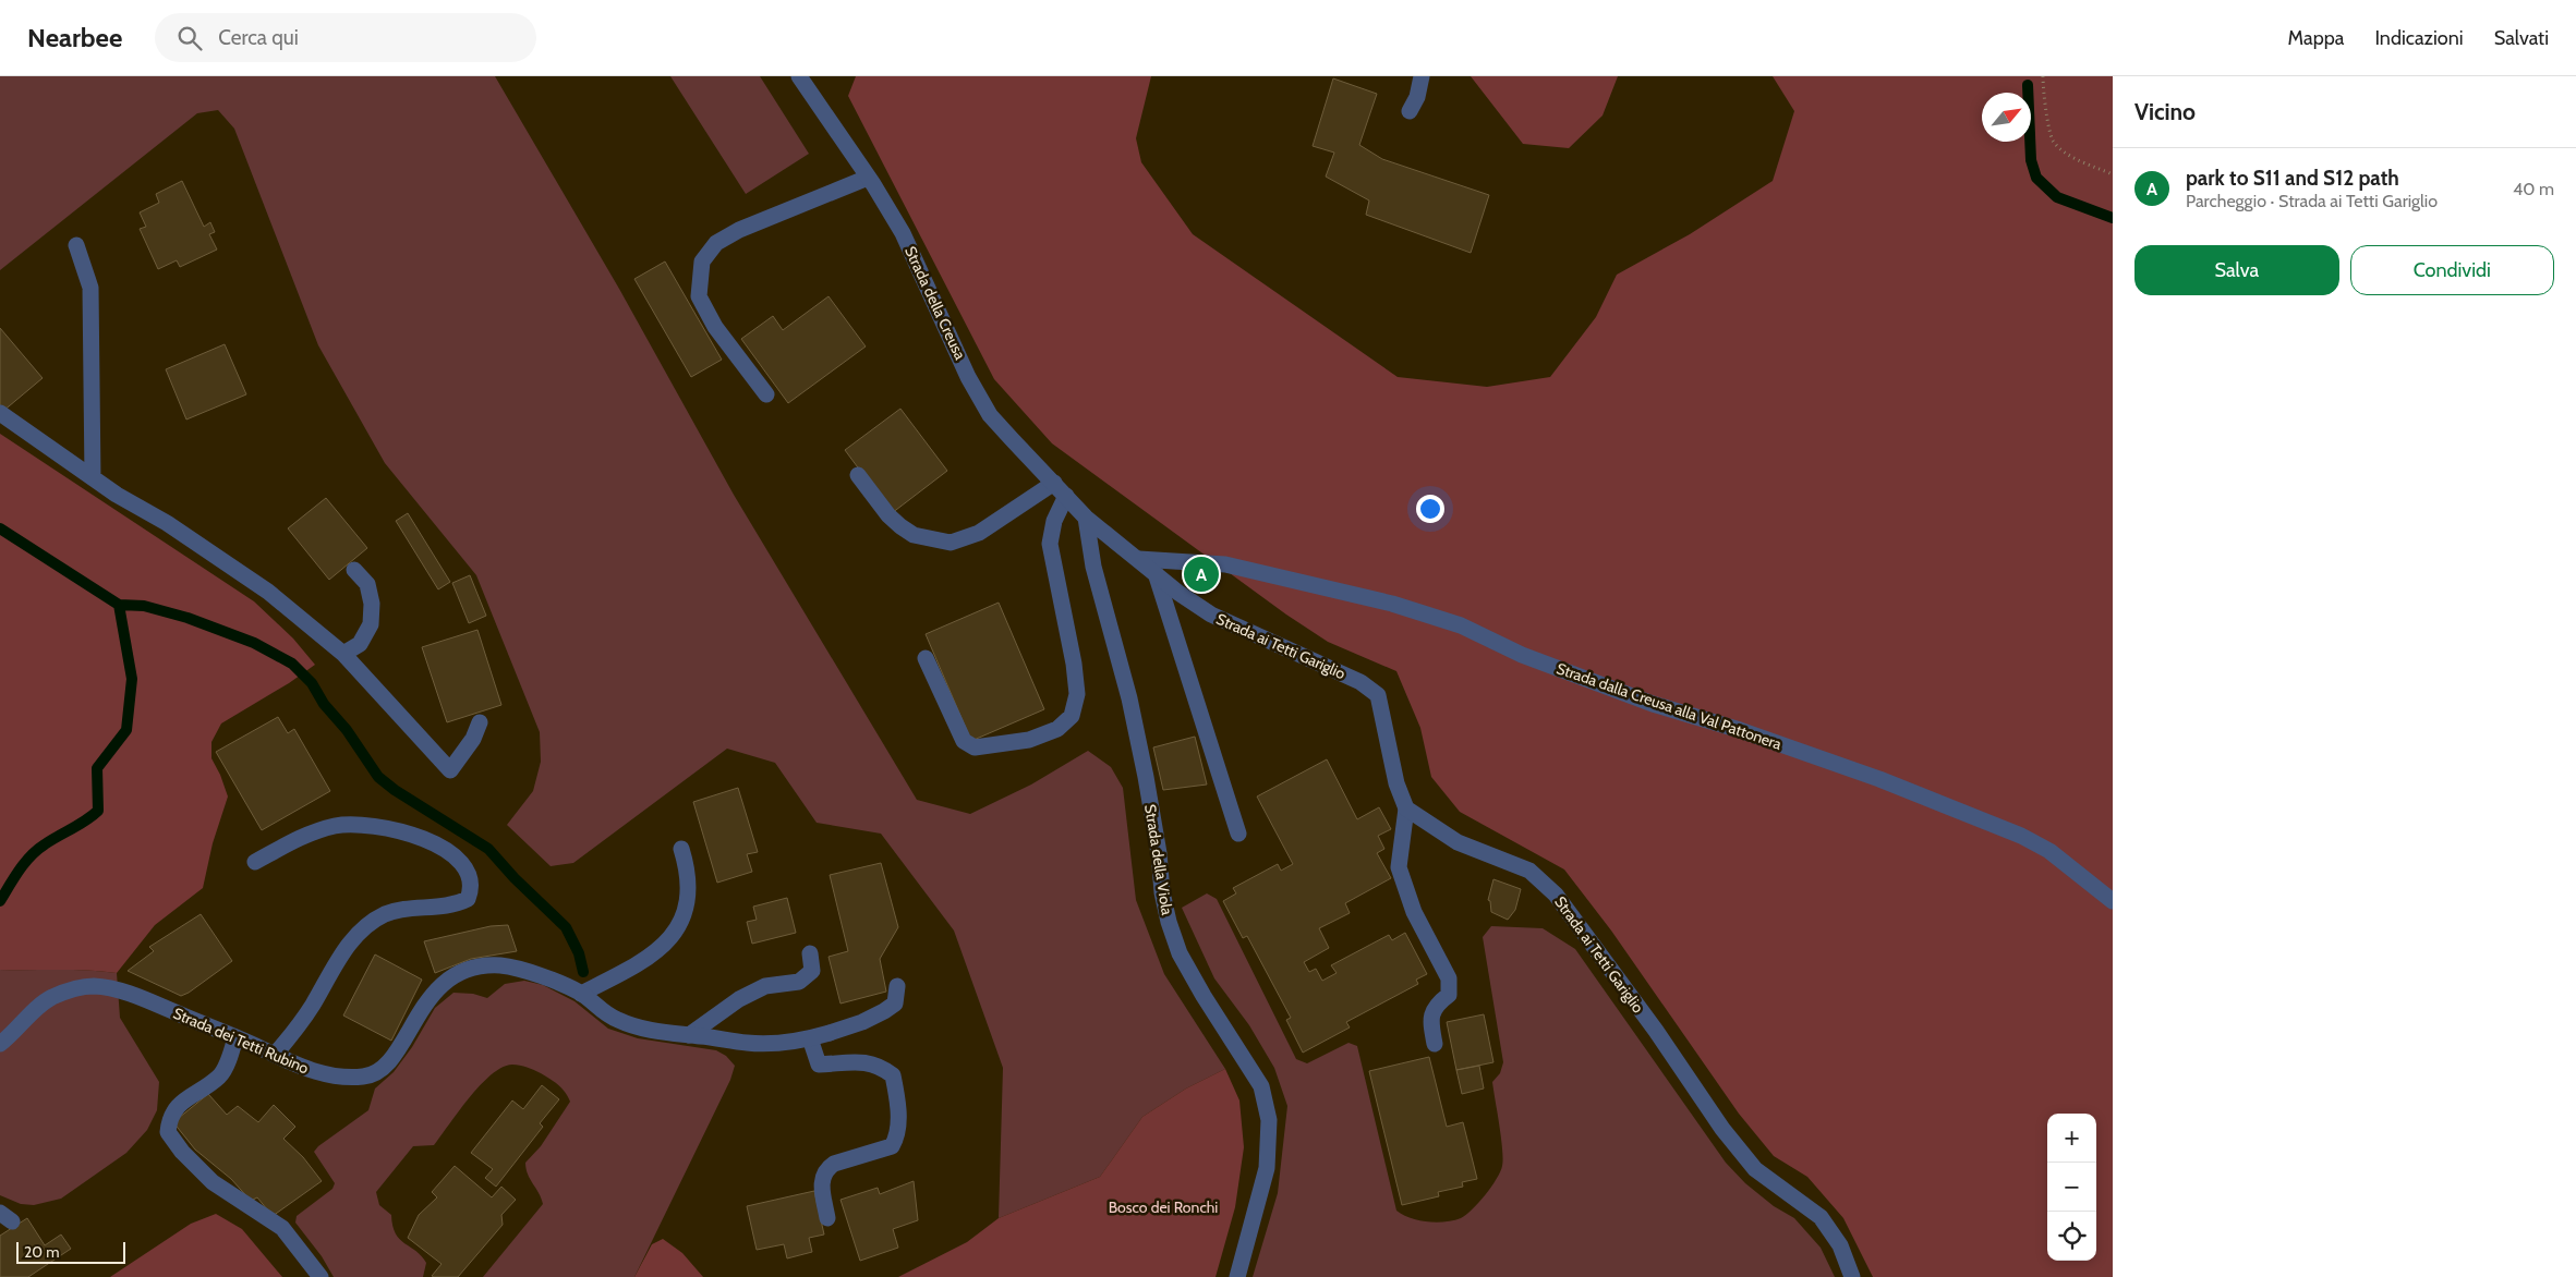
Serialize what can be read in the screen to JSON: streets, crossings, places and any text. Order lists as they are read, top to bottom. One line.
{"streets":{"street":["Strada della Creusa","Strada ai Tetti Gariglio","Strada dalla Creusa alla Val Pattonera","Strada della Viola","Strada dei Tetti Rubino"]},"crossings":[["Strada della Creusa","Strada ai Tetti Gariglio"],["Strada della Creusa","Strada della Viola"],["Strada ai Tetti Gariglio","Strada dalla Creusa alla Val Pattonera"],["Strada ai Tetti Gariglio","Strada della Viola"]],"parks":["Bosco dei Ronchi"],"scale_bar":"20 m","north":"top right","page":{"header":"Nearbee","search":"Cerca qui","nav":["Mappa","Indicazioni","Salvati"],"heading":"Vicino","list":[{"mark":"A","name":"park to S11 and S12 path","note":"Parcheggio · Strada ai Tetti Gariglio","value":"40 m"}],"buttons":["Salva","Condividi"],"pins":"A","map_buttons":["+","−"],"scale":"20 m"}}
